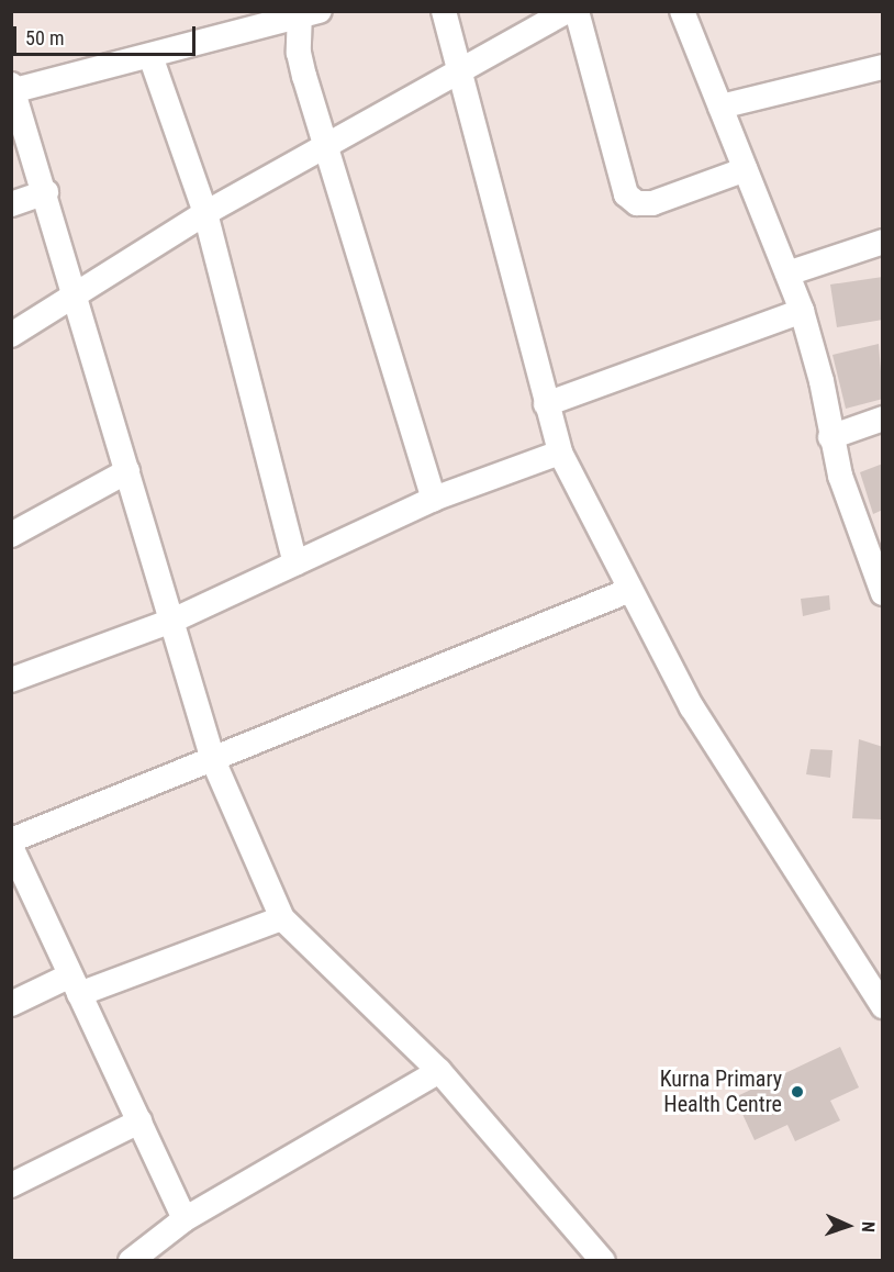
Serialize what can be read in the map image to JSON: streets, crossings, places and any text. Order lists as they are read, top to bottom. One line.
{"places":["Kurna Primary Health Centre"],"scale_bar":"50 m","north":"right"}
